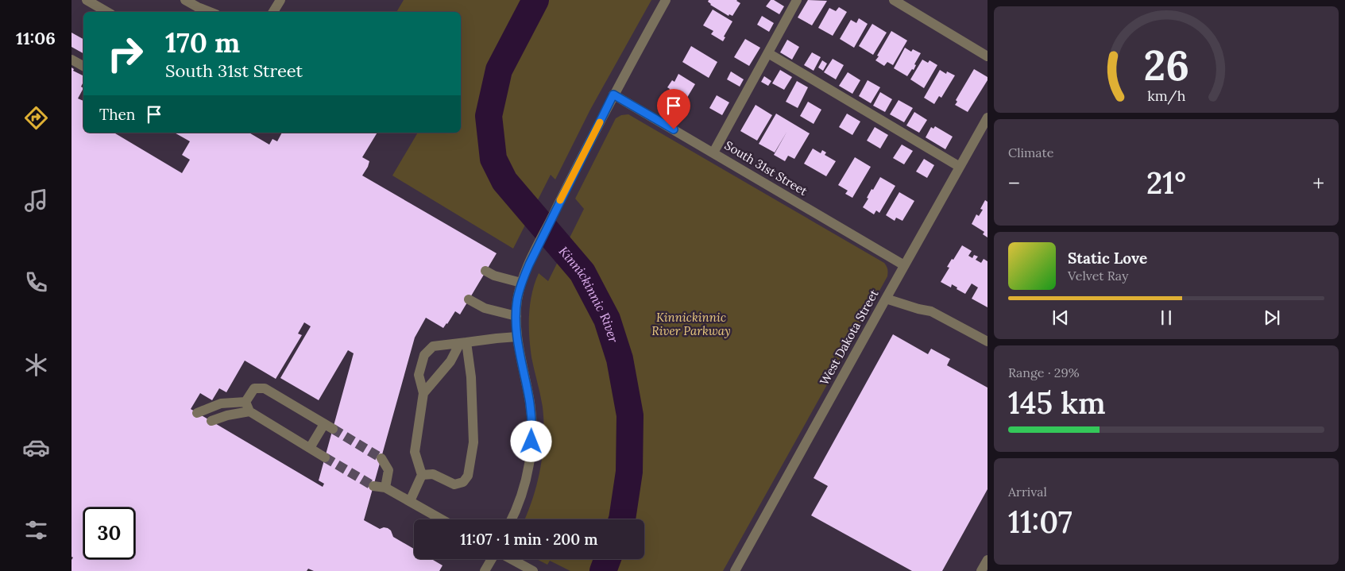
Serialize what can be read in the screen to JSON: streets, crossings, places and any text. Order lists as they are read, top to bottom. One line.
{"streets":{"street":["South 31st Street","West Dakota Street"]},"crossings":[["South 31st Street","West Dakota Street"]],"water":["Kinnickinnic River"],"parks":["Kinnickinnic River Parkway"],"page":{"tabs":"11:06","turn":["170 m","South 31st Street"],"then":"Then","tile":["Climate",["Range · 29%","145 km"],["Arrival","11:07"]],"heat":["−","21°","+"],"song":["Static Love","Velvet Ray"],"limit":"30","trip":"11:07 · 1 min · 200 m","gauge":["26","km/h"]}}
